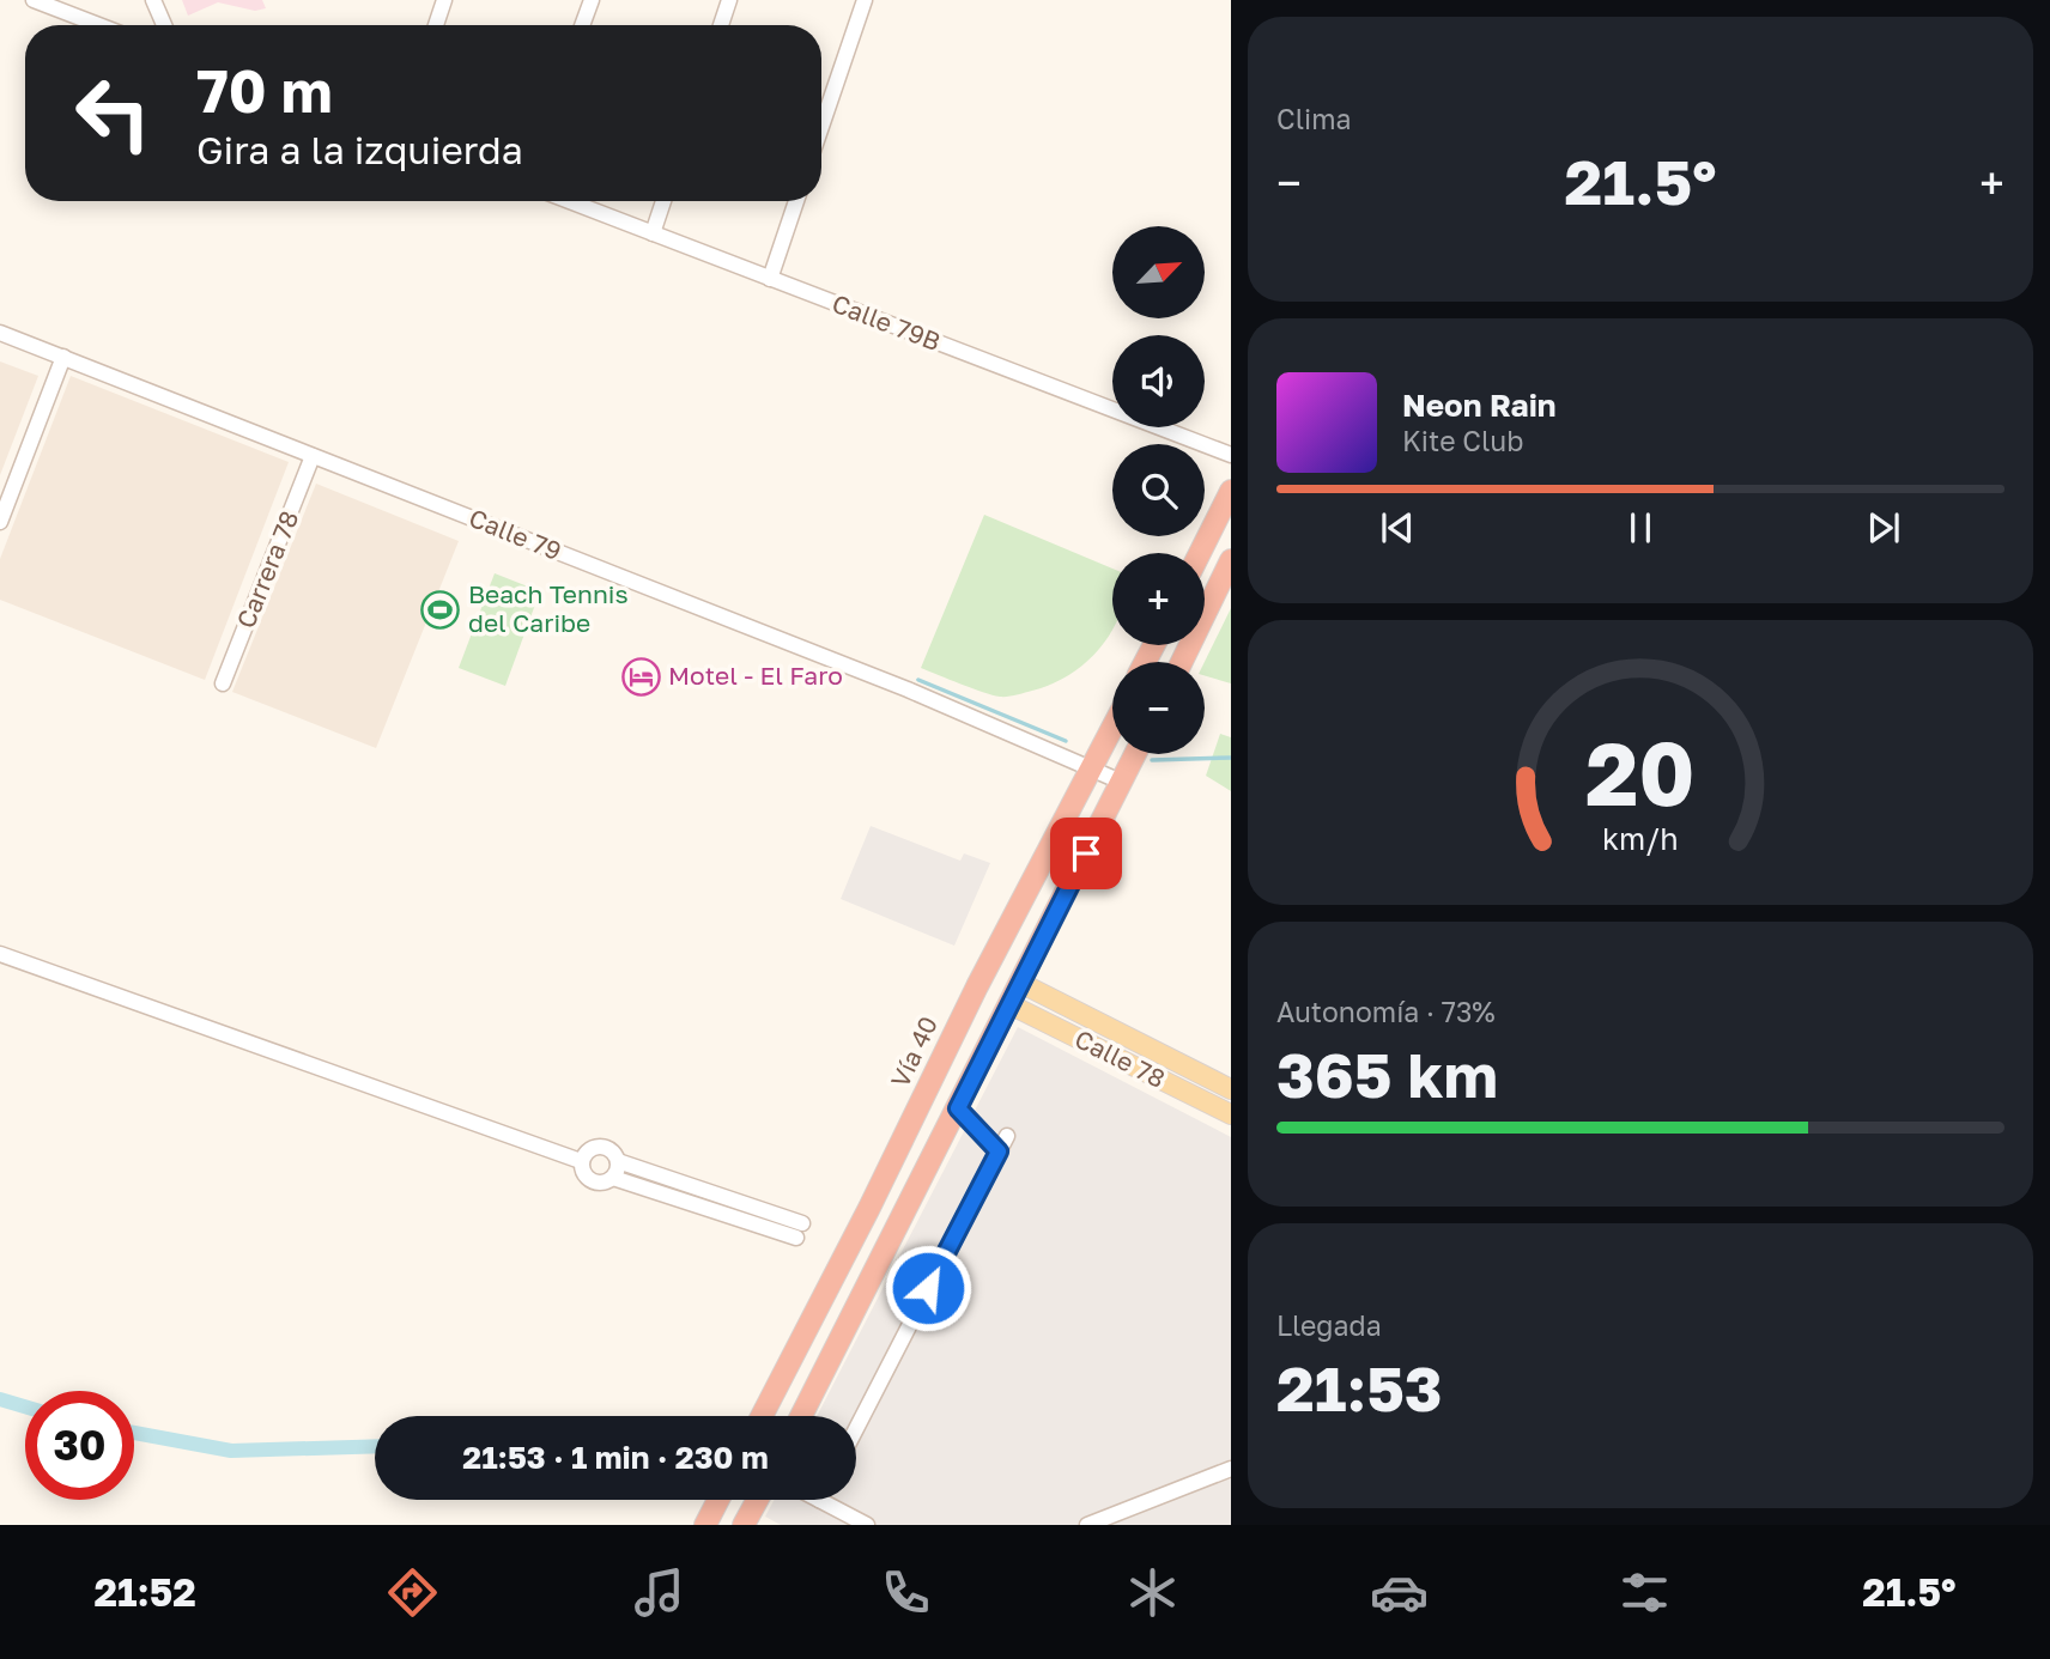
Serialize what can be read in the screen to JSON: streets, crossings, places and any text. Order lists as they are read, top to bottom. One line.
{"streets":{"highway":["Vía 40"],"main road":["Calle 78"],"street":["Calle 79B","Calle 79","Carrera 78"]},"crossings":[["Calle 79","Carrera 78"],["Calle 79","Vía 40"]],"places":{"sports":["Beach Tennis del Caribe"],"hotel":["Motel - El Faro"]},"north":"top right","page":{"tile":["Clima",["Autonomía · 73%","365 km"],["Llegada","21:53"]],"turn":["70 m","Gira a la izquierda"],"heat":["−","21.5°","+"],"map_buttons":["+","−"],"song":["Neon Rain","Kite Club"],"limit":"30","trip":"21:53 · 1 min · 230 m","tabs":["21:52","21.5°"],"gauge":["20","km/h"]}}
